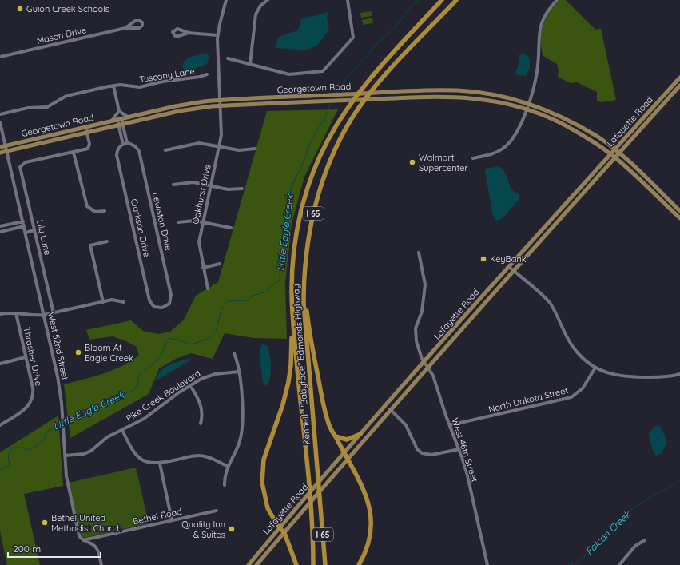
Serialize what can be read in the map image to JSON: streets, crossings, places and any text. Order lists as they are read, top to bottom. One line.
{"streets":{"highway":["I 65","Kenneth \"Babyface\" Edmonds Highway"],"main road":["Georgetown Road","Lafayette Road"],"street":["Mason Drive","Tuscany Lane","Oakhurst Drive","Lewiston Drive","Clarkson Drive","Lily Lane","West 52nd Street","Thrasher Drive","Pike Creek Boulevard","North Dakota Street","West 46th Street","Bethel Road"]},"crossings":[["Georgetown Road","Lafayette Road"],["Georgetown Road","Oakhurst Drive"],["Georgetown Road","West 52nd Street"],["Lafayette Road","West 46th Street"],["Lewiston Drive","Clarkson Drive"],["West 52nd Street","Pike Creek Boulevard"],["West 52nd Street","Bethel Road"],["North Dakota Street","West 46th Street"]],"water":["Little Eagle Creek","Falcon Creek"],"places":["Guion Creek Schools","Walmart Supercenter","KeyBank","Bloom At Eagle Creek","Bethel United Methodist Church","Quality Inn & Suites"],"scale_bar":"200 m"}
